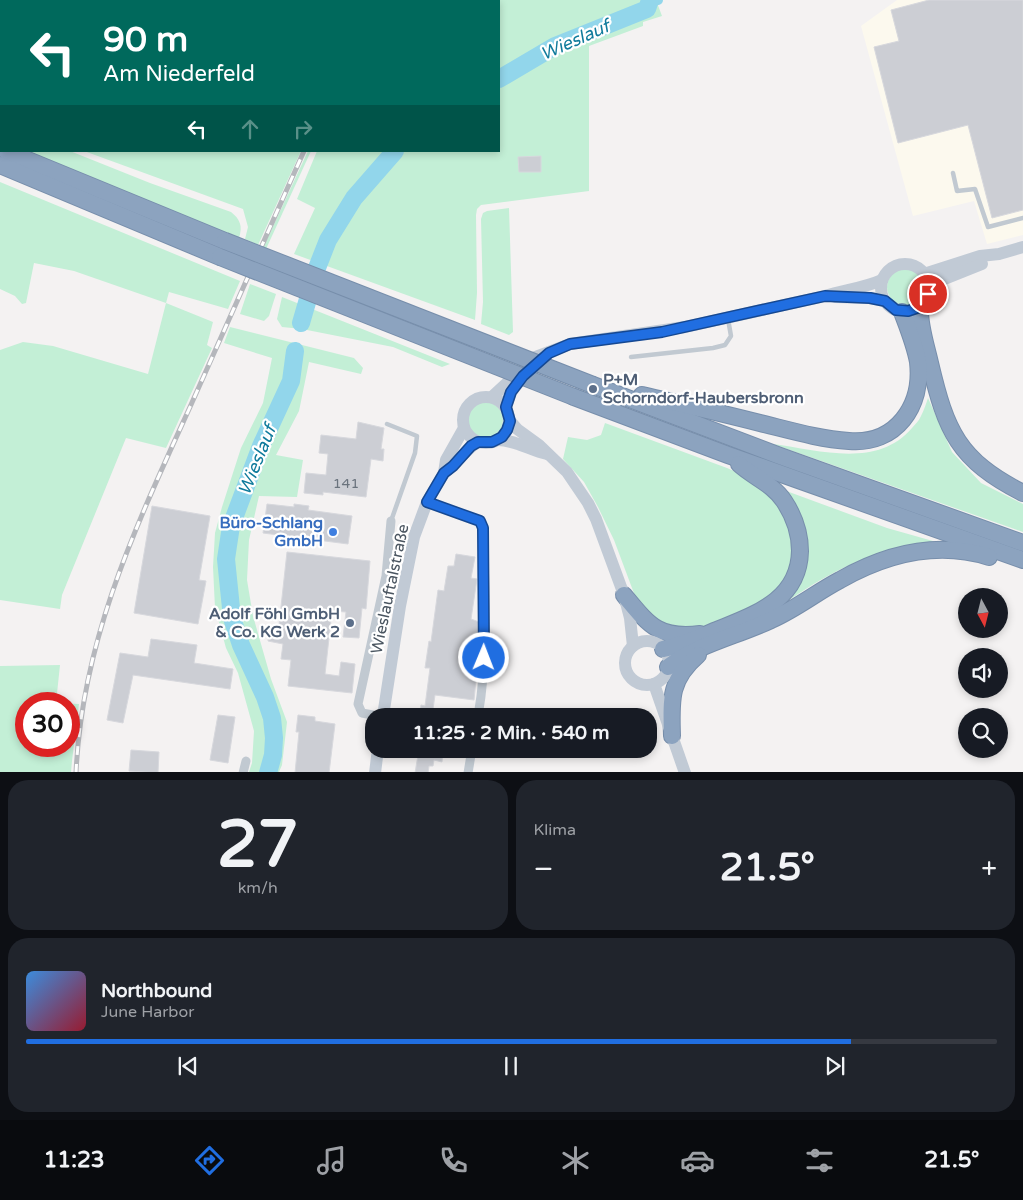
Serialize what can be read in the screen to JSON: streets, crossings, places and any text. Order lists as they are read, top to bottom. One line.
{"streets":{"main road":["Wieslauftalstraße"]},"water":["Wieslauf"],"places":["P+M Schorndorf-Haubersbronn","Büro-Schlang GmbH","Adolf Föhl GmbH & Co. KG Werk 2"],"house_numbers":["141"],"north":"bottom","page":{"turn":["90 m","Am Niederfeld"],"limit":"30","trip":"11:25 · 2 Min. · 540 m","tile":[["27","km/h"],"Klima"],"heat":["−","21.5°","+"],"song":["Northbound","June Harbor"],"tabs":["11:23","21.5°"]}}
